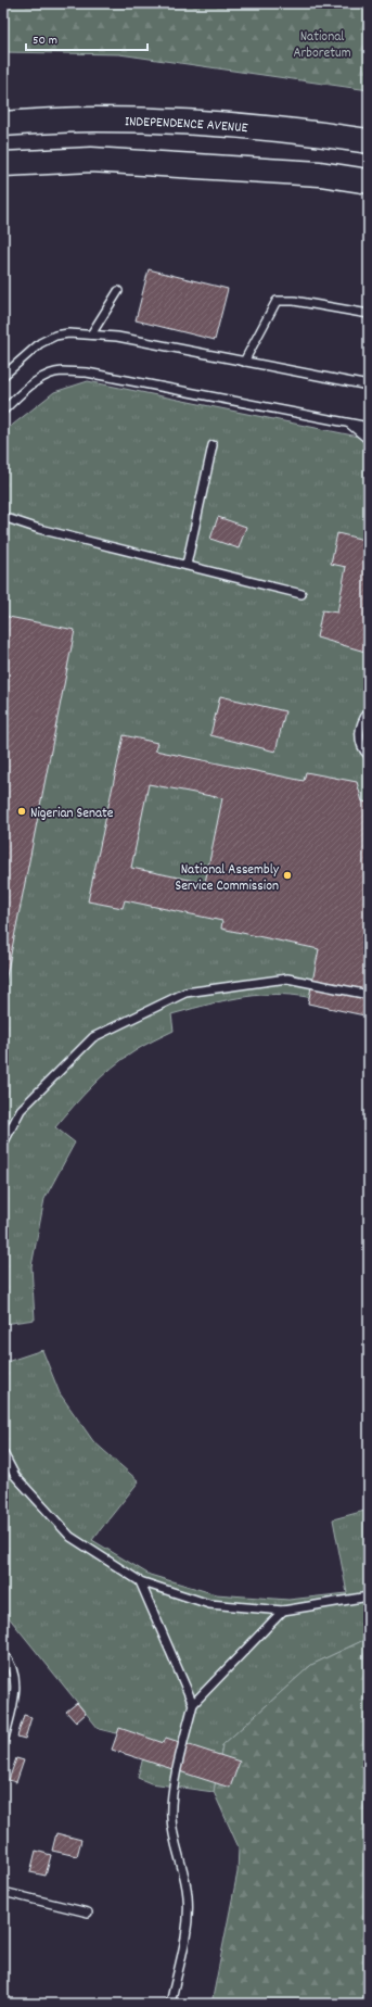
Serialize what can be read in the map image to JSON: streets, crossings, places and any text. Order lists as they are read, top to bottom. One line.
{"streets":{"main road":["INDEPENDENCE AVENUE"]},"parks":["National Arboretum"],"places":["Nigerian Senate","National Assembly Service Commission"],"scale_bar":"50 m"}
